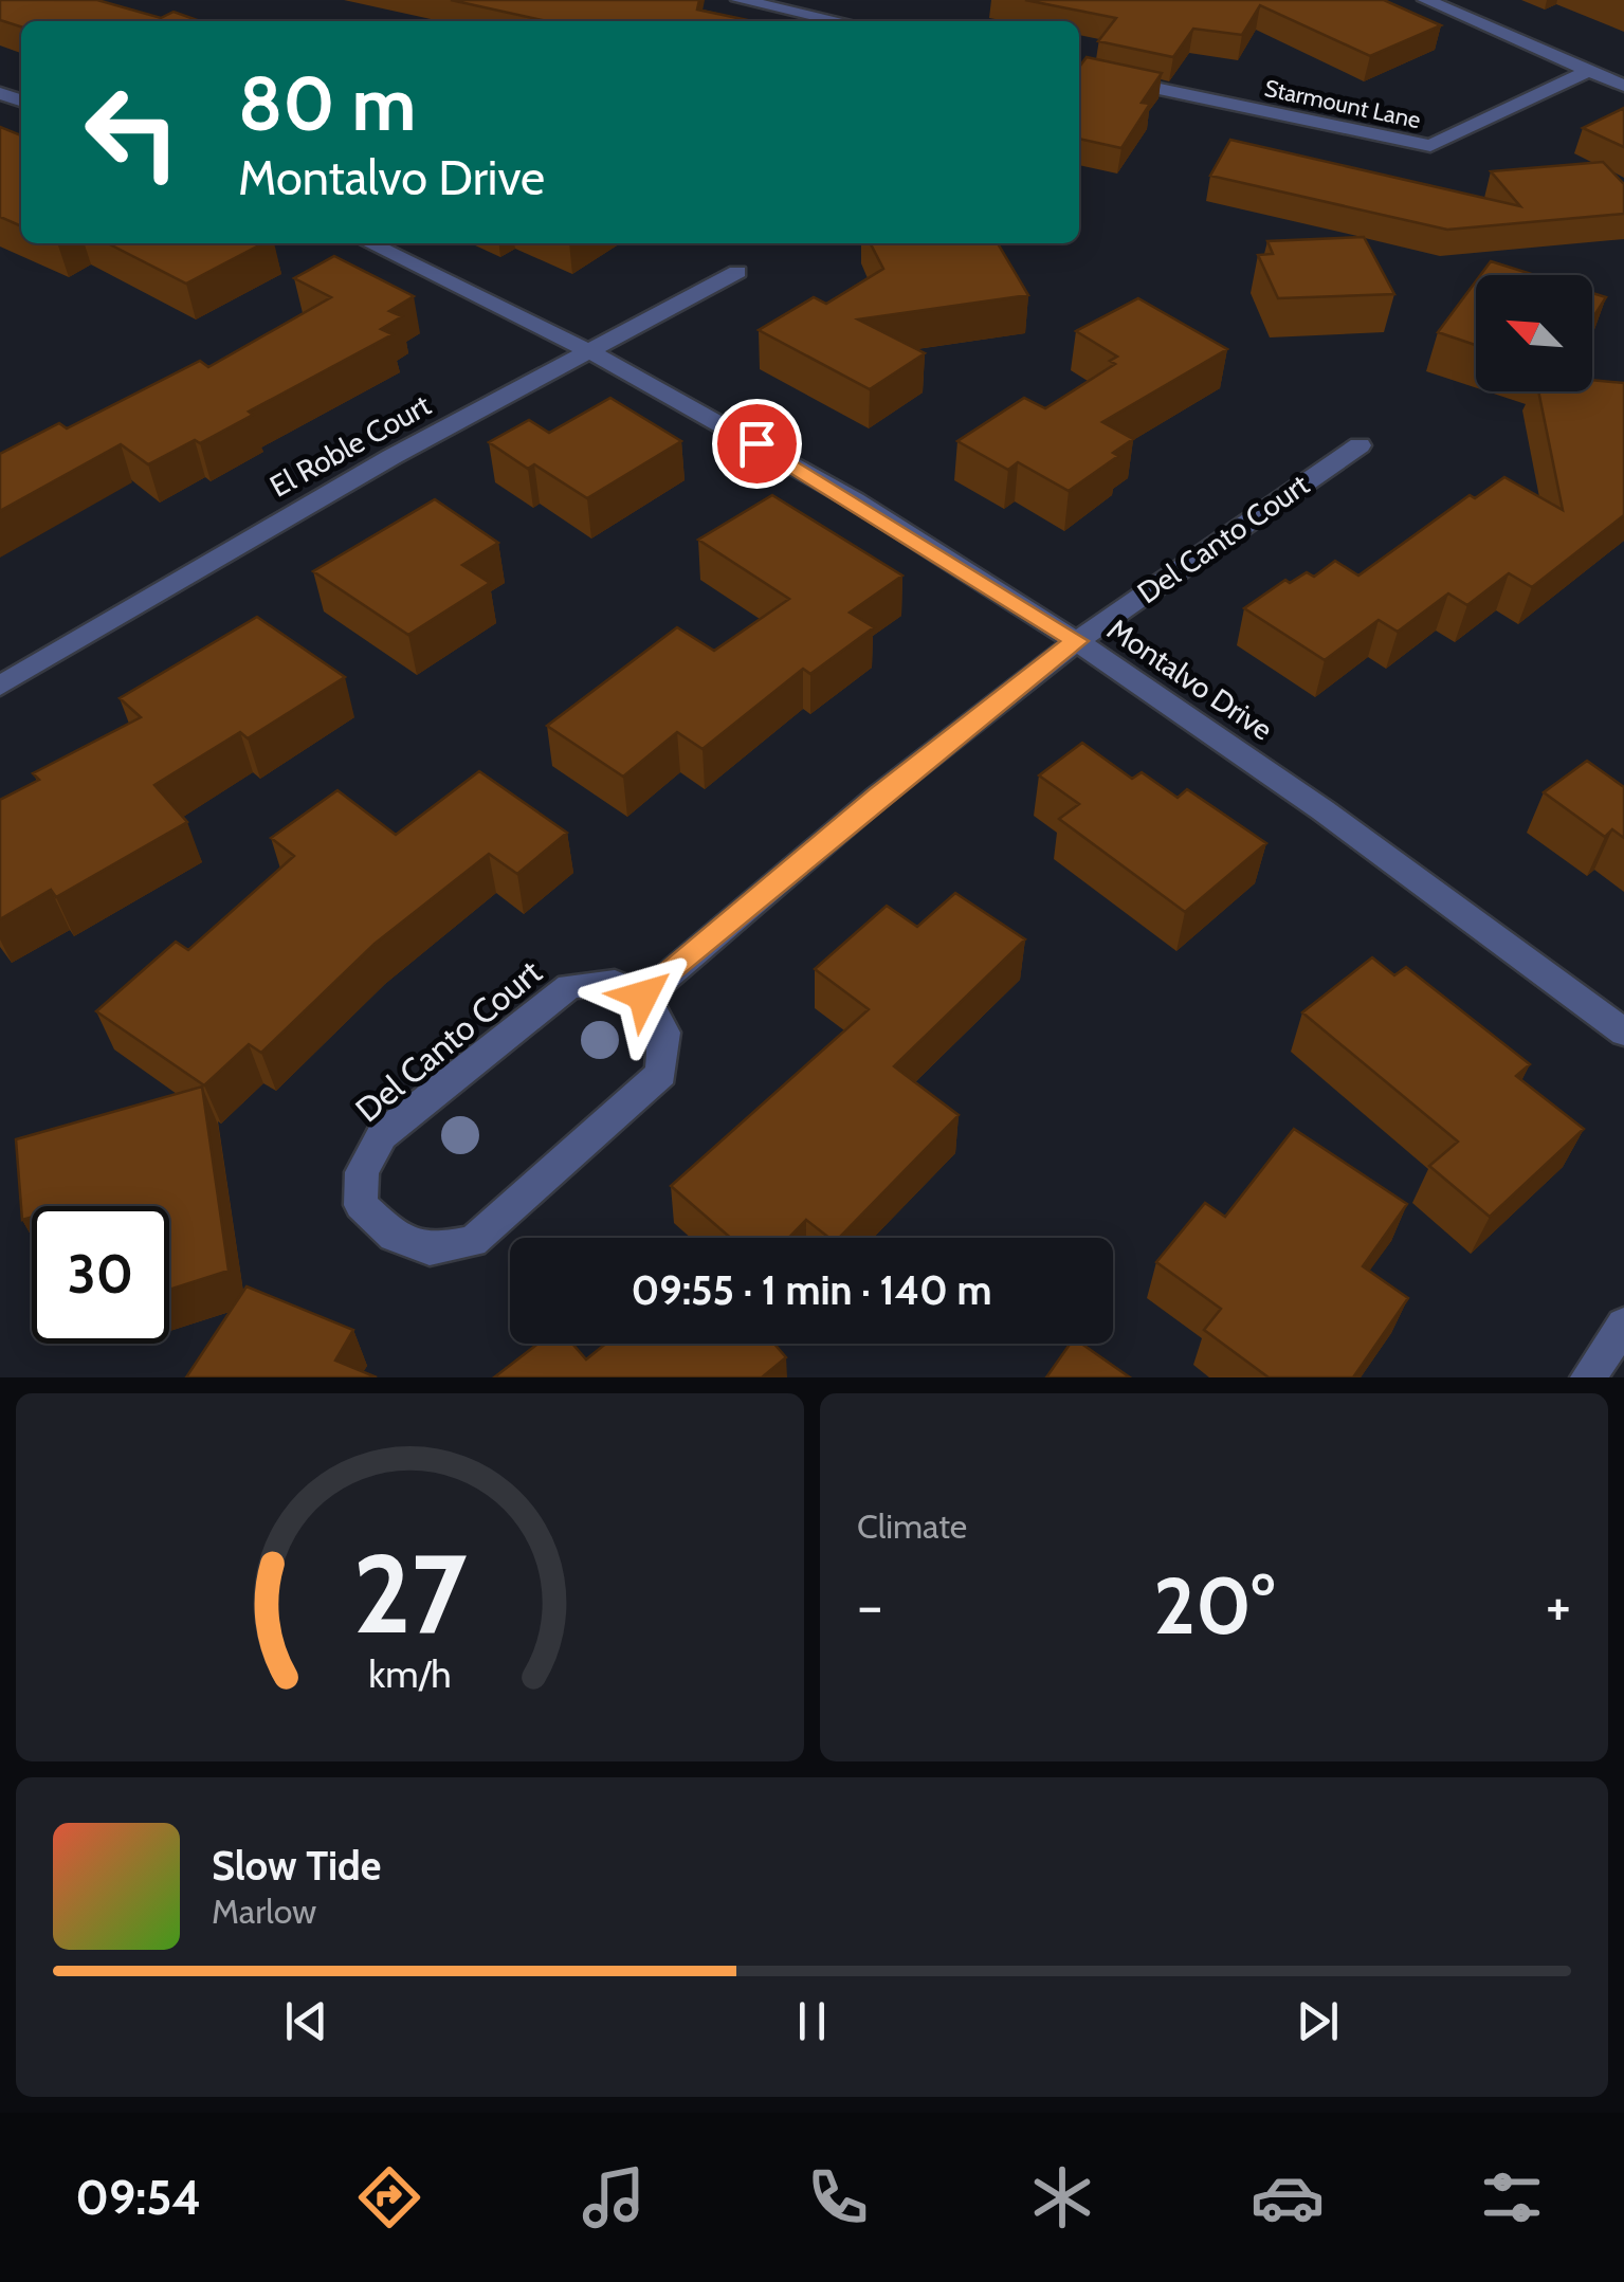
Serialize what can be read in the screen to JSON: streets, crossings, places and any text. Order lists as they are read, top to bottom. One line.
{"streets":{"street":["Starmount Lane","El Roble Court","Del Canto Court","Montalvo Drive"]},"crossings":[["El Roble Court","Montalvo Drive"],["Del Canto Court","Montalvo Drive"]],"north":"top left","page":{"turn":["80 m","Montalvo Drive"],"limit":"30","trip":"09:55 · 1 min · 140 m","tile":"Climate","heat":["−","20°","+"],"song":["Slow Tide","Marlow"],"tabs":"09:54","gauge":["27","km/h"]}}
